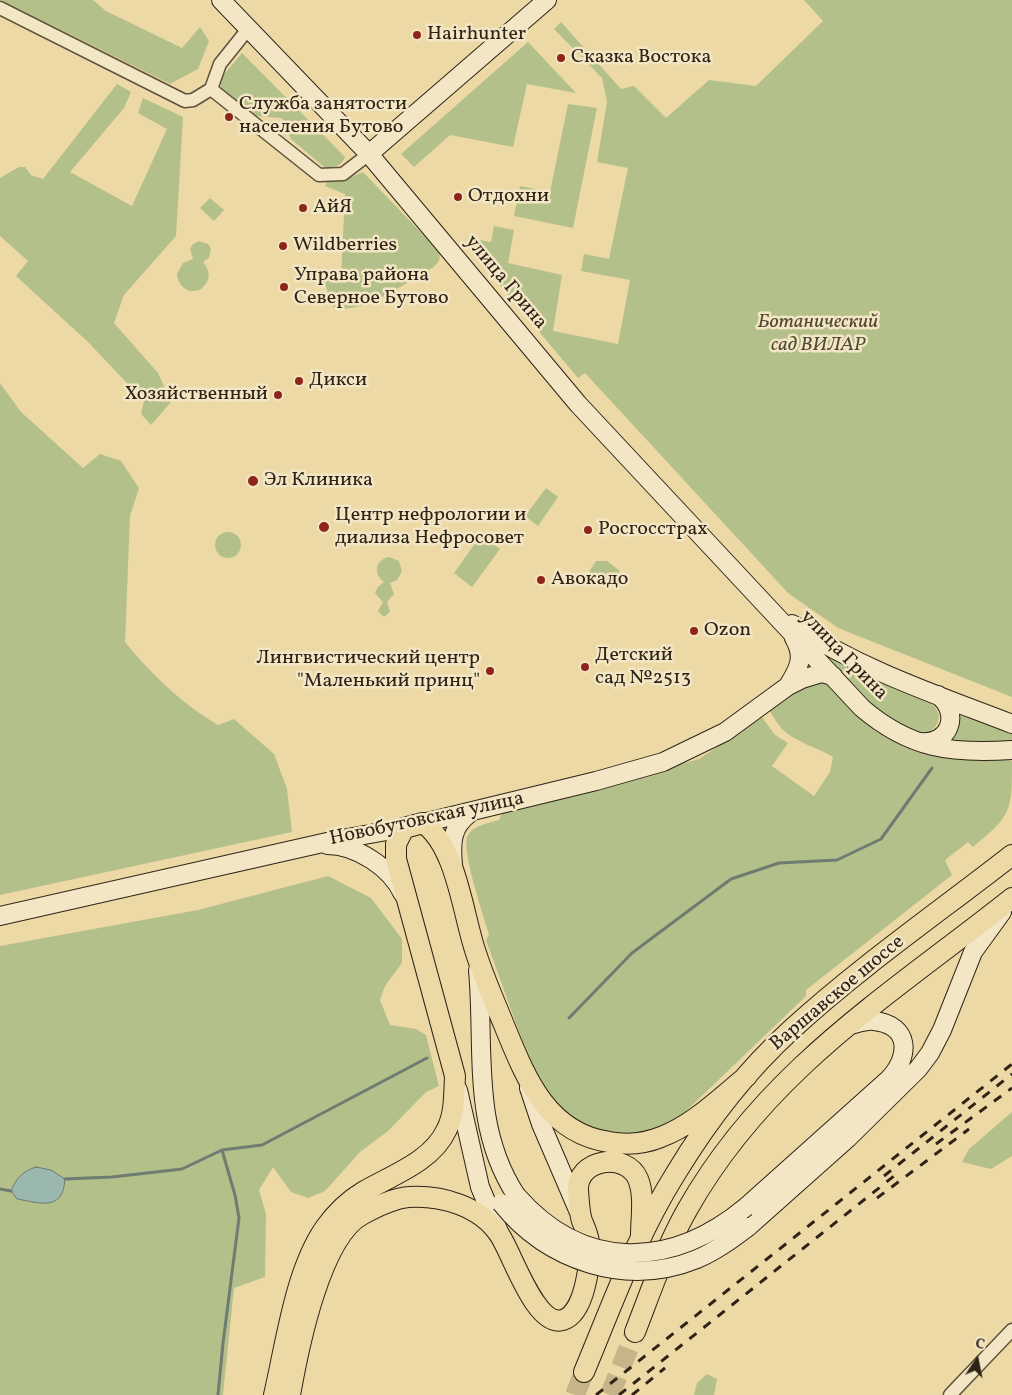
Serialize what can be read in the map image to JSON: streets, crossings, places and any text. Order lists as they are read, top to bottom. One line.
{"streets":{"main road":["Варшавское шоссе"],"street":["улица Грина","Новобутовская улица"]},"crossings":[["улица Грина","Новобутовская улица"]],"parks":["Ботанический сад ВИЛАР"],"places":["Hairhunter","Сказка Востока","Служба занятости населения Бутово","Отдохни","АйЯ","Wildberries","Управа района Северное Бутово","Дикси","Хозяйственный","Эл Клиника","Центр нефрологии и диализа Нефросовет","Росгосстрах","Авокадо","Ozon","Детский сад №2513","Лингвистический центр \"Маленький принц\""],"north":"top"}
